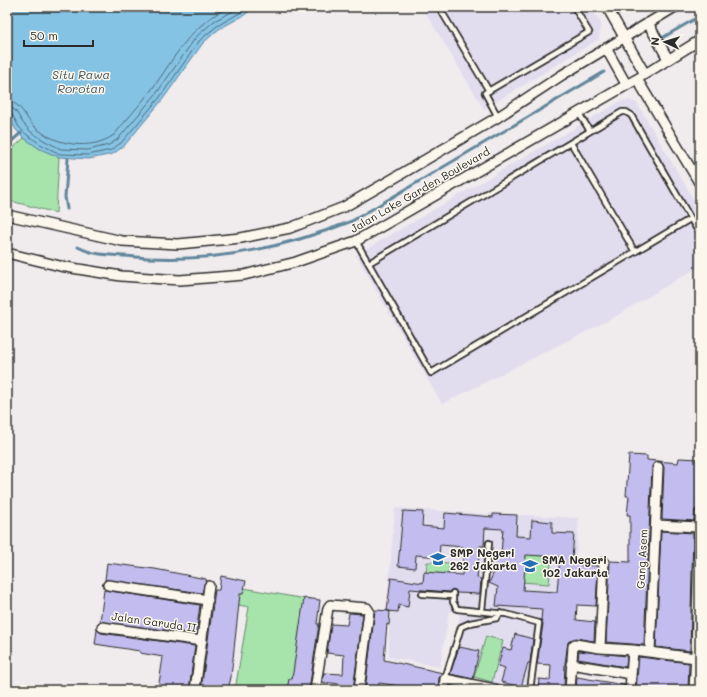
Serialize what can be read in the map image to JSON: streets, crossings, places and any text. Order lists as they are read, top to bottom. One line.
{"streets":{"street":["Jalan Lake Garden Boulevard","Gang Asem","Jalan Garuda II"]},"water":["Situ Rawa Rorotan"],"places":{"school or university":["SMP Negeri 262 Jakarta","SMA Negeri 102 Jakarta"]},"scale_bar":"50 m","north":"left"}
